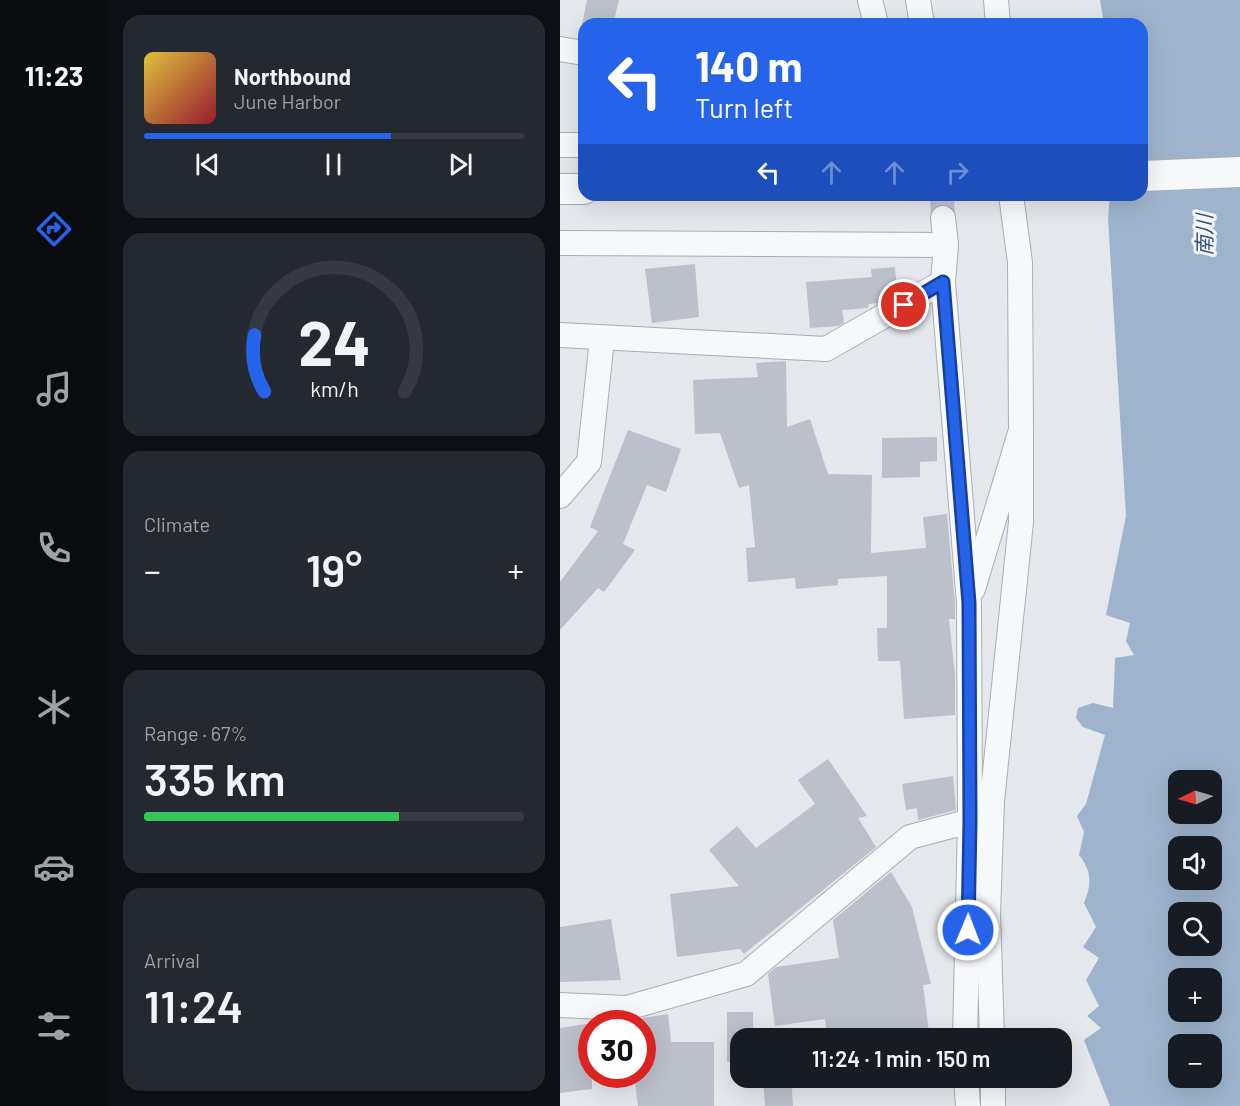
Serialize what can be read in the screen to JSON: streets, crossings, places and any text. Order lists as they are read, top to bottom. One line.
{"water":["南川"],"north":"left","page":{"tabs":"11:23","turn":["140 m","Turn left"],"song":["Northbound","June Harbor"],"tile":["Climate",["Range · 67%","335 km"],["Arrival","11:24"]],"heat":["−","19°","+"],"map_buttons":["+","−"],"limit":"30","trip":"11:24 · 1 min · 150 m","gauge":["24","km/h"]}}
